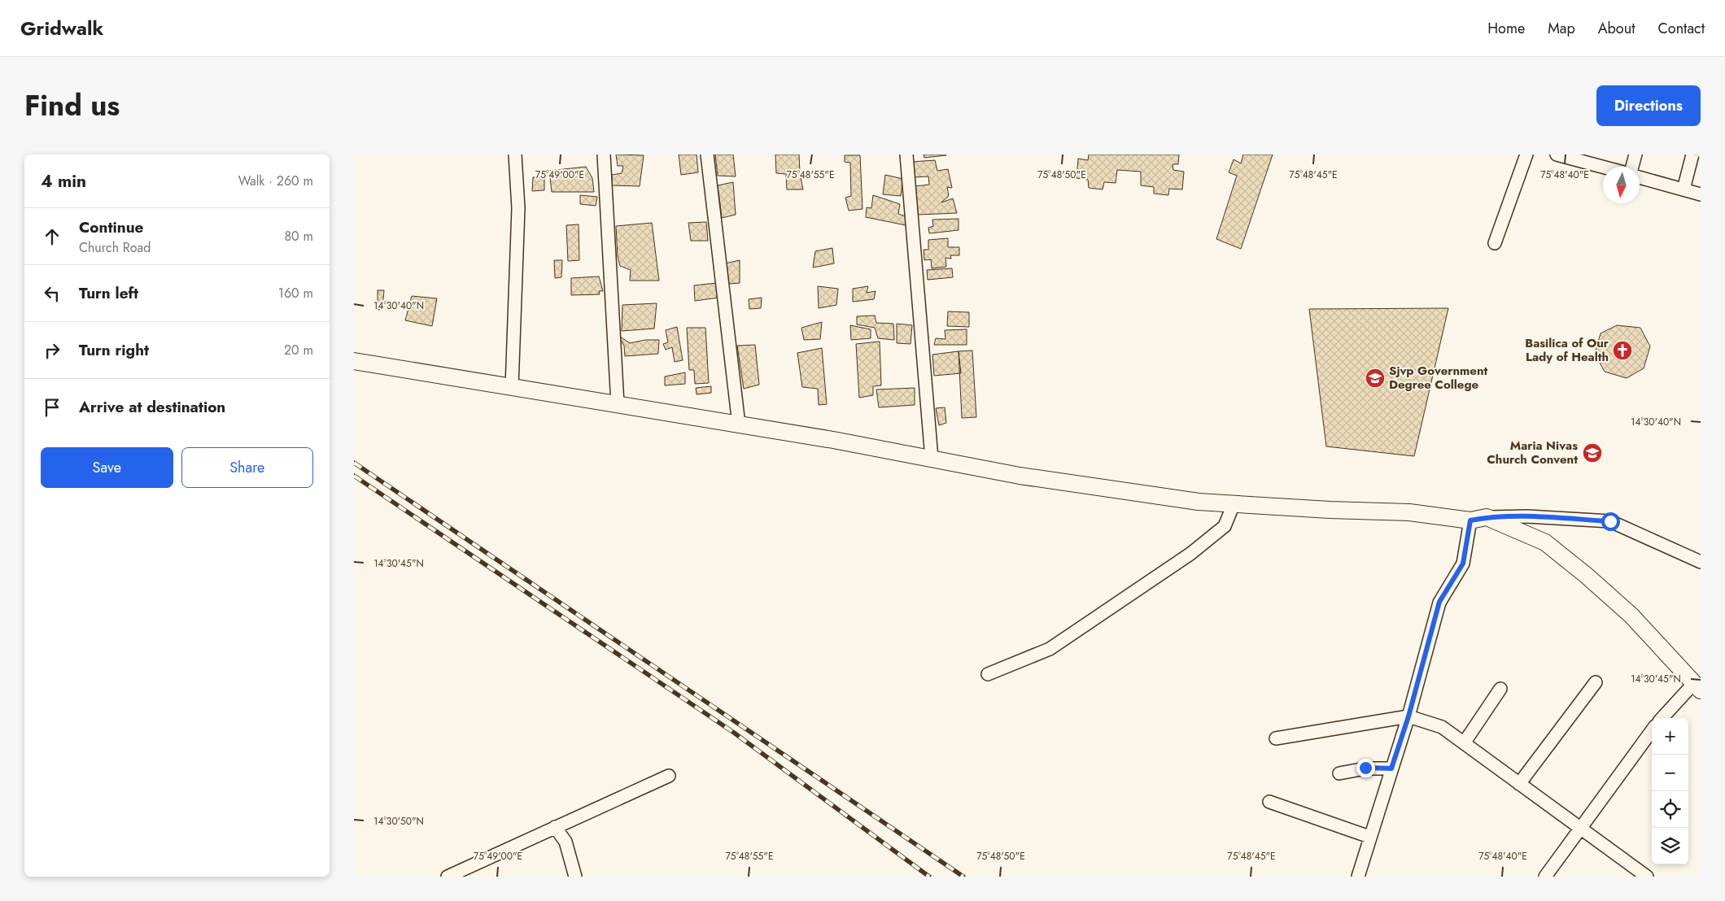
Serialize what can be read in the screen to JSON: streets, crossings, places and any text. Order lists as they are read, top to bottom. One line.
{"places":{"church":["Basilica of Our Lady of Health"],"school or university":["Sjvp Government Degree College","Maria Nivas Church Convent"]},"north":"bottom","page":{"header":"Gridwalk","nav":["Home","Map","About","Contact"],"title":"Find us","buttons":["Directions",["Save","Share"]],"heading":["4 min","Walk · 260 m"],"list":[["Continue","Church Road","80 m"],["Turn left","160 m"],["Turn right","20 m"],"Arrive at destination"],"map_buttons":["+","−"]},"coordinates":["75°49'00\"E","75°48'55\"E","75°48'50\"E","75°48'45\"E","75°48'40\"E","14°30'40\"N","14°30'45\"N","14°30'50\"N"]}
